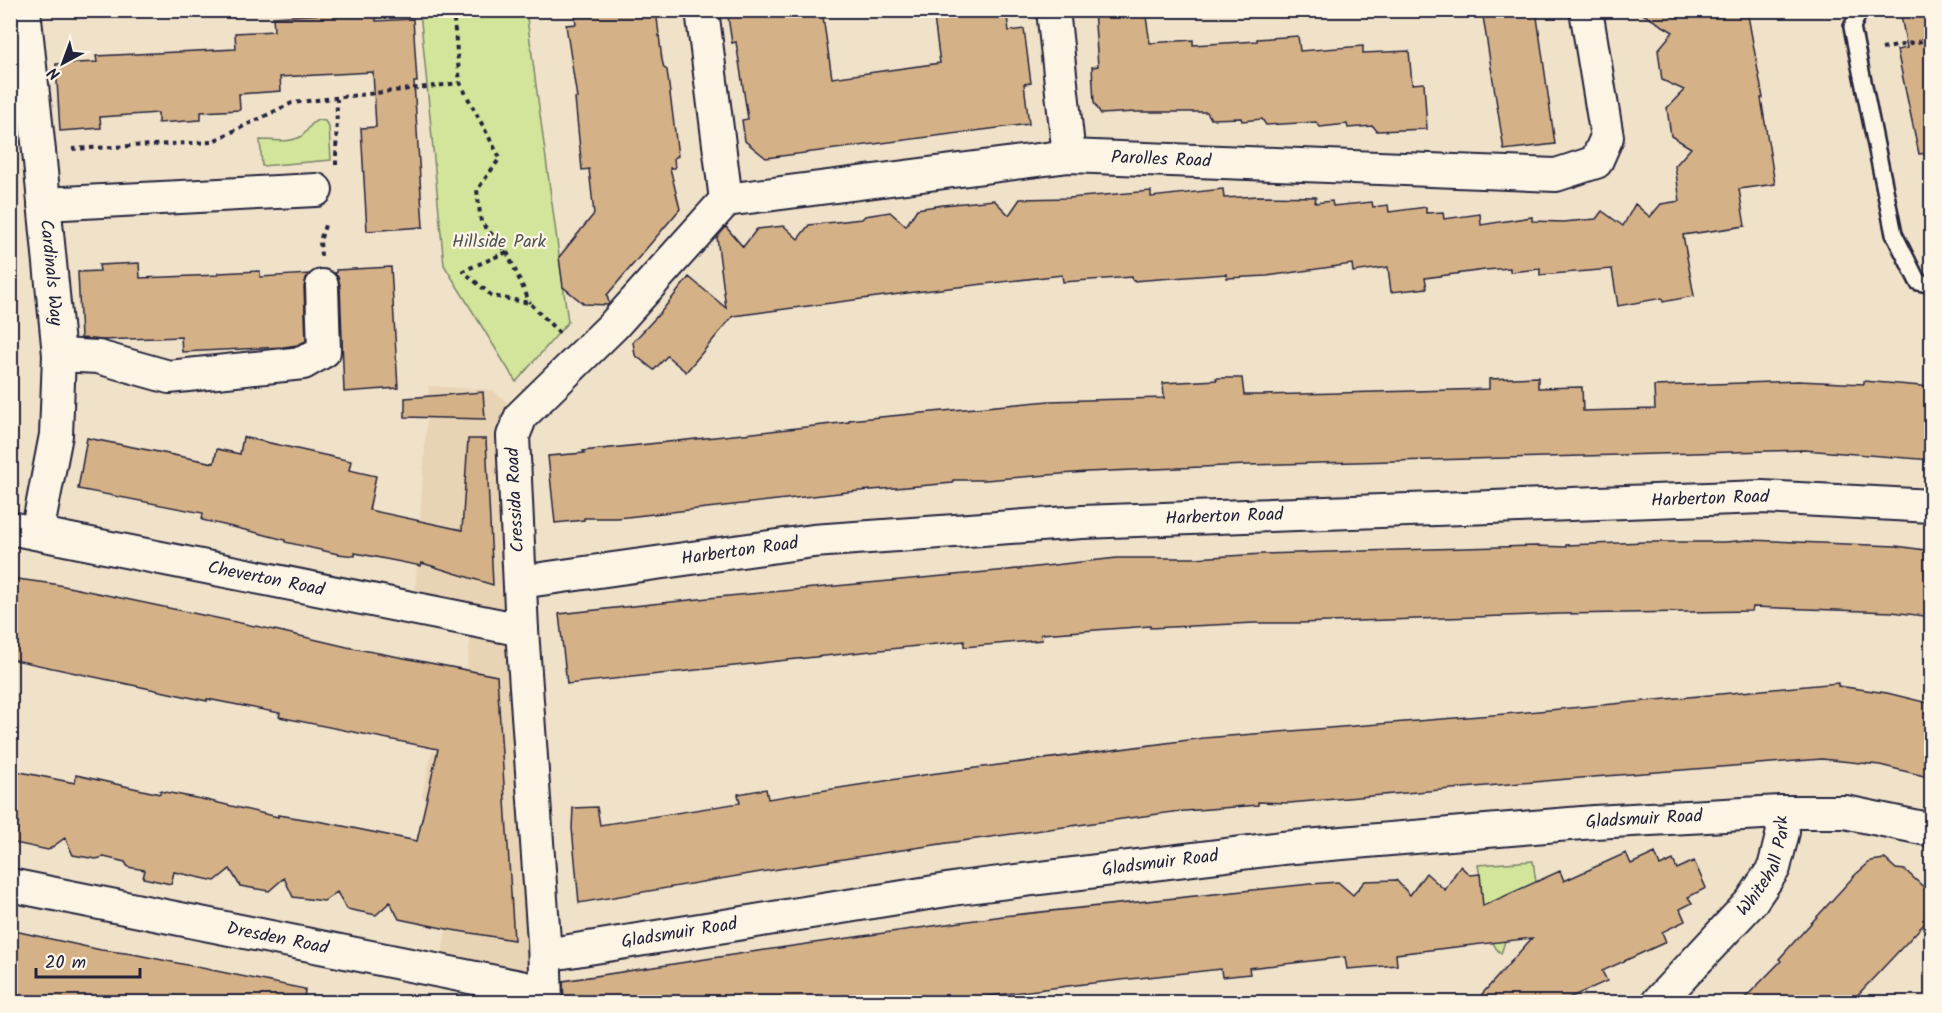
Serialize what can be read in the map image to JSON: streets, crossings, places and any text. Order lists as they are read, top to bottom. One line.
{"streets":{"street":["Parolles Road","Cardinals Way","Cressida Road","Harberton Road","Cheverton Road","Gladsmuir Road","Whitehall Park","Dresden Road"]},"crossings":[["Parolles Road","Cressida Road"],["Cardinals Way","Cheverton Road"],["Cressida Road","Harberton Road"],["Cressida Road","Cheverton Road"],["Cressida Road","Gladsmuir Road"],["Cressida Road","Dresden Road"],["Gladsmuir Road","Whitehall Park"]],"parks":["Hillside Park"],"scale_bar":"20 m","north":"bottom left"}
